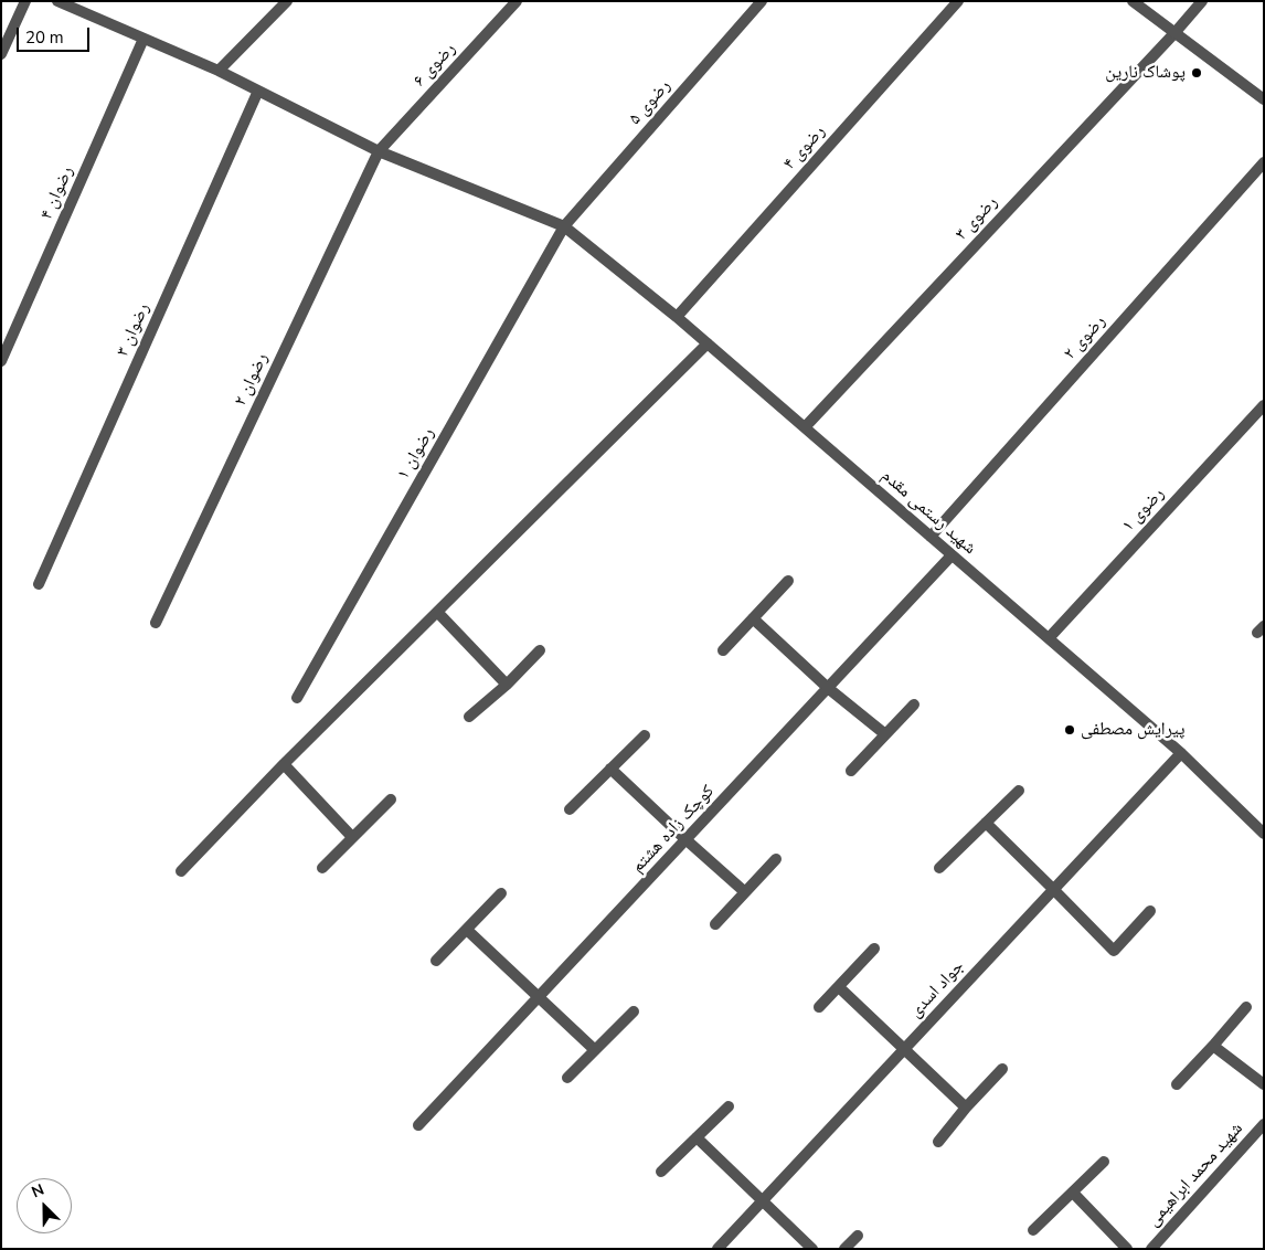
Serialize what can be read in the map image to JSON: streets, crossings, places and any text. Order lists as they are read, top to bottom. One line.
{"streets":{"street":["رضوی ۶","رضوی ۵","رضوی ۴","رضوان ۴","رضوی ۳","رضوان ۳","رضوی ۲","رضوان ۲","رضوان ۱","رضوی ۱","شهید رستمی مقدم","کوچک زاده هشتم","جواد اسدی","شهید محمد ابراهیمی"]},"crossings":[["رضوی ۶","رضوان ۲"],["رضوی ۶","شهید رستمی مقدم"],["رضوی ۵","رضوان ۱"],["رضوی ۵","شهید رستمی مقدم"],["رضوی ۴","شهید رستمی مقدم"],["رضوان ۴","شهید رستمی مقدم"],["رضوی ۳","شهید رستمی مقدم"],["رضوان ۳","شهید رستمی مقدم"],["رضوی ۲","شهید رستمی مقدم"],["رضوان ۲","شهید رستمی مقدم"],["رضوان ۱","شهید رستمی مقدم"],["رضوی ۱","شهید رستمی مقدم"],["شهید رستمی مقدم","کوچک زاده هشتم"],["شهید رستمی مقدم","جواد اسدی"]],"places":["پوشاک نارین","پیرایش مصطفی"],"scale_bar":"20 m","north":"top left"}
